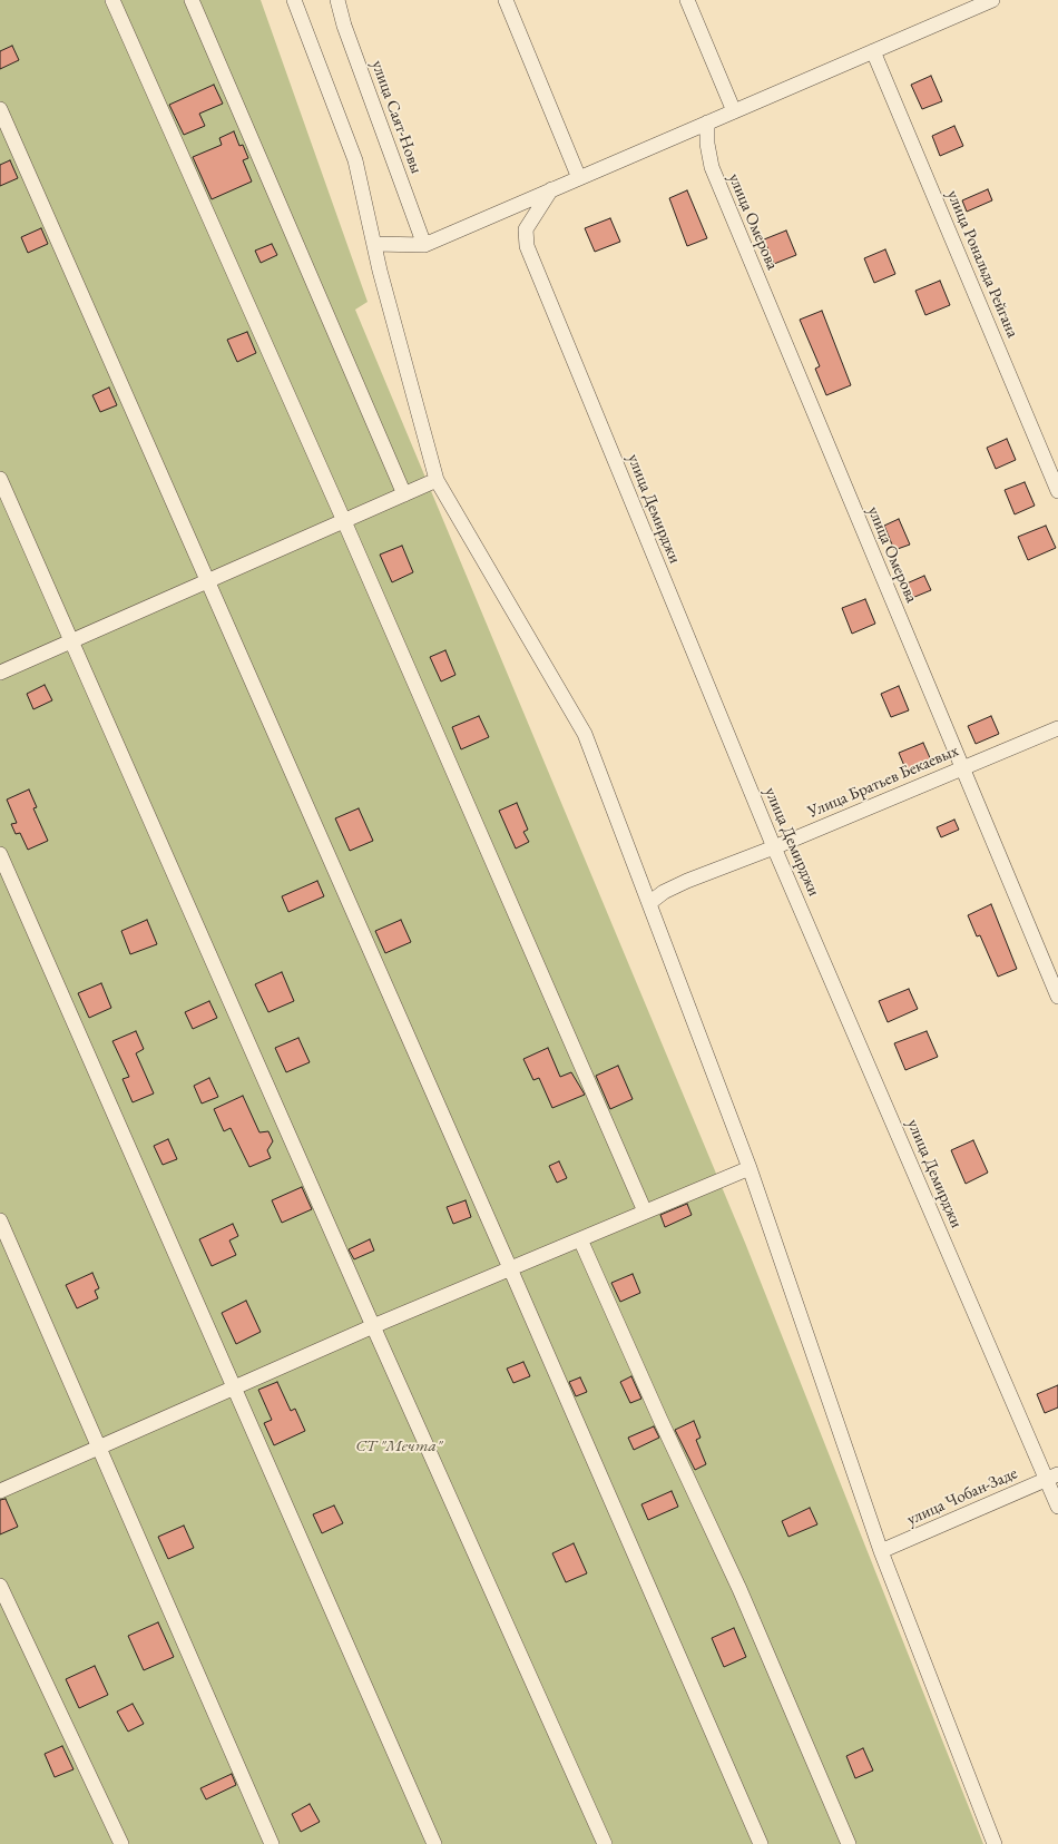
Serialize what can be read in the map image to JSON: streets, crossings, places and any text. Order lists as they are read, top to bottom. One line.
{"streets":{"street":["улица Саят-Новы","улица Омерова","улица Рональда Рейгана","улица Демирджи","Улица Братьев Бекаевых","улица Чобан-Заде"]},"crossings":[["улица Омерова","Улица Братьев Бекаевых"],["улица Демирджи","Улица Братьев Бекаевых"],["улица Демирджи","улица Чобан-Заде"]],"parks":["СТ \"Мечта\""]}
